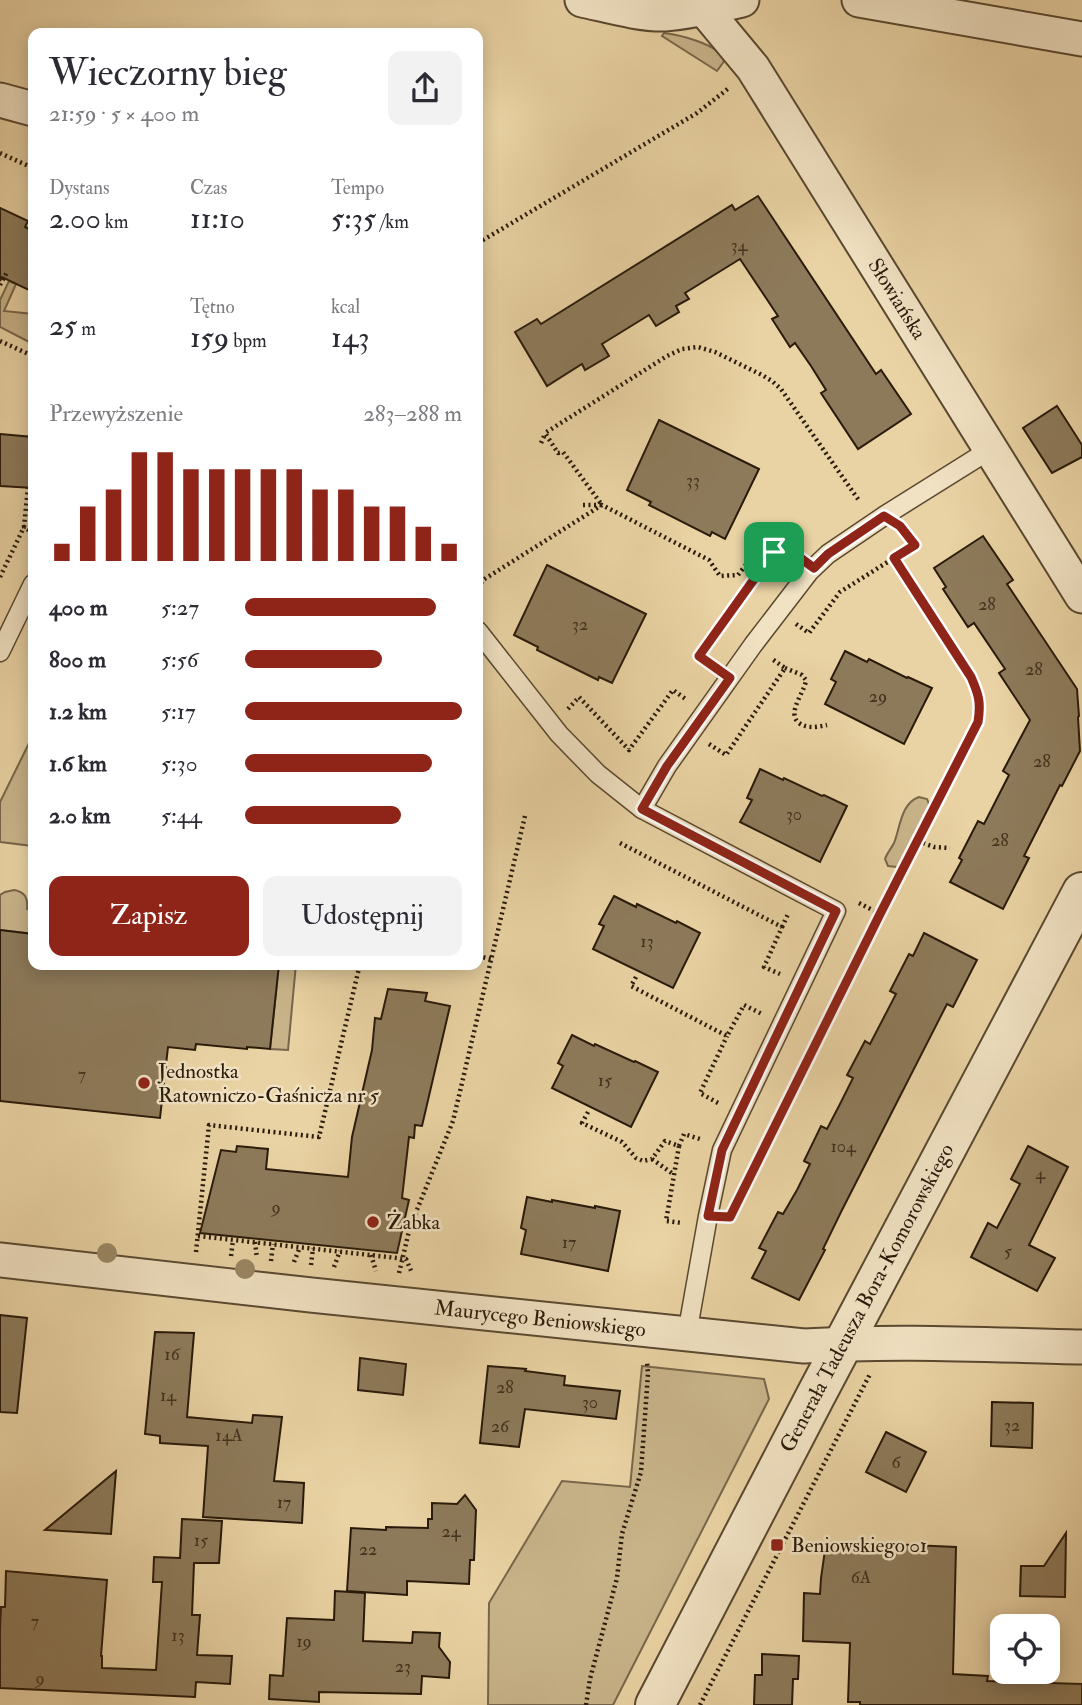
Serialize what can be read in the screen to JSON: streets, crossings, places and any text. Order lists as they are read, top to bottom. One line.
{"streets":{"street":["Słowiańska","Generała Tadeusza Bora-Komorowskiego","Maurycego Beniowskiego"]},"crossings":[["Generała Tadeusza Bora-Komorowskiego","Maurycego Beniowskiego"]],"places":{"other":["Jednostka Ratowniczo-Gaśnicza nr 5","Żabka"],"transit":["Beniowskiego 01"]},"house_numbers":["34","33","28","32","28","29","28","30","28","13","7","15","104","4","9","17","5","16","28","14","30","32","26","14A","6","17","24","15","22","6A","7","13","19","23","9"],"page":{"heading":["Wieczorny bieg","21:59 · 5 × 400 m"],"stats":[["Dystans","2.00 km"],["Czas","11:10"],["Tempo","5:35 /km"],["25 m"],["Tętno","159 bpm"],["kcal","143"]],"chart":["Przewyższenie","283–288 m"],"list":[{"name":"400 m","note":"5:27"},{"name":"800 m","note":"5:56"},{"name":"1.2 km","note":"5:17"},{"name":"1.6 km","note":"5:30"},{"name":"2.0 km","note":"5:44"}],"buttons":["Zapisz","Udostępnij"]}}
